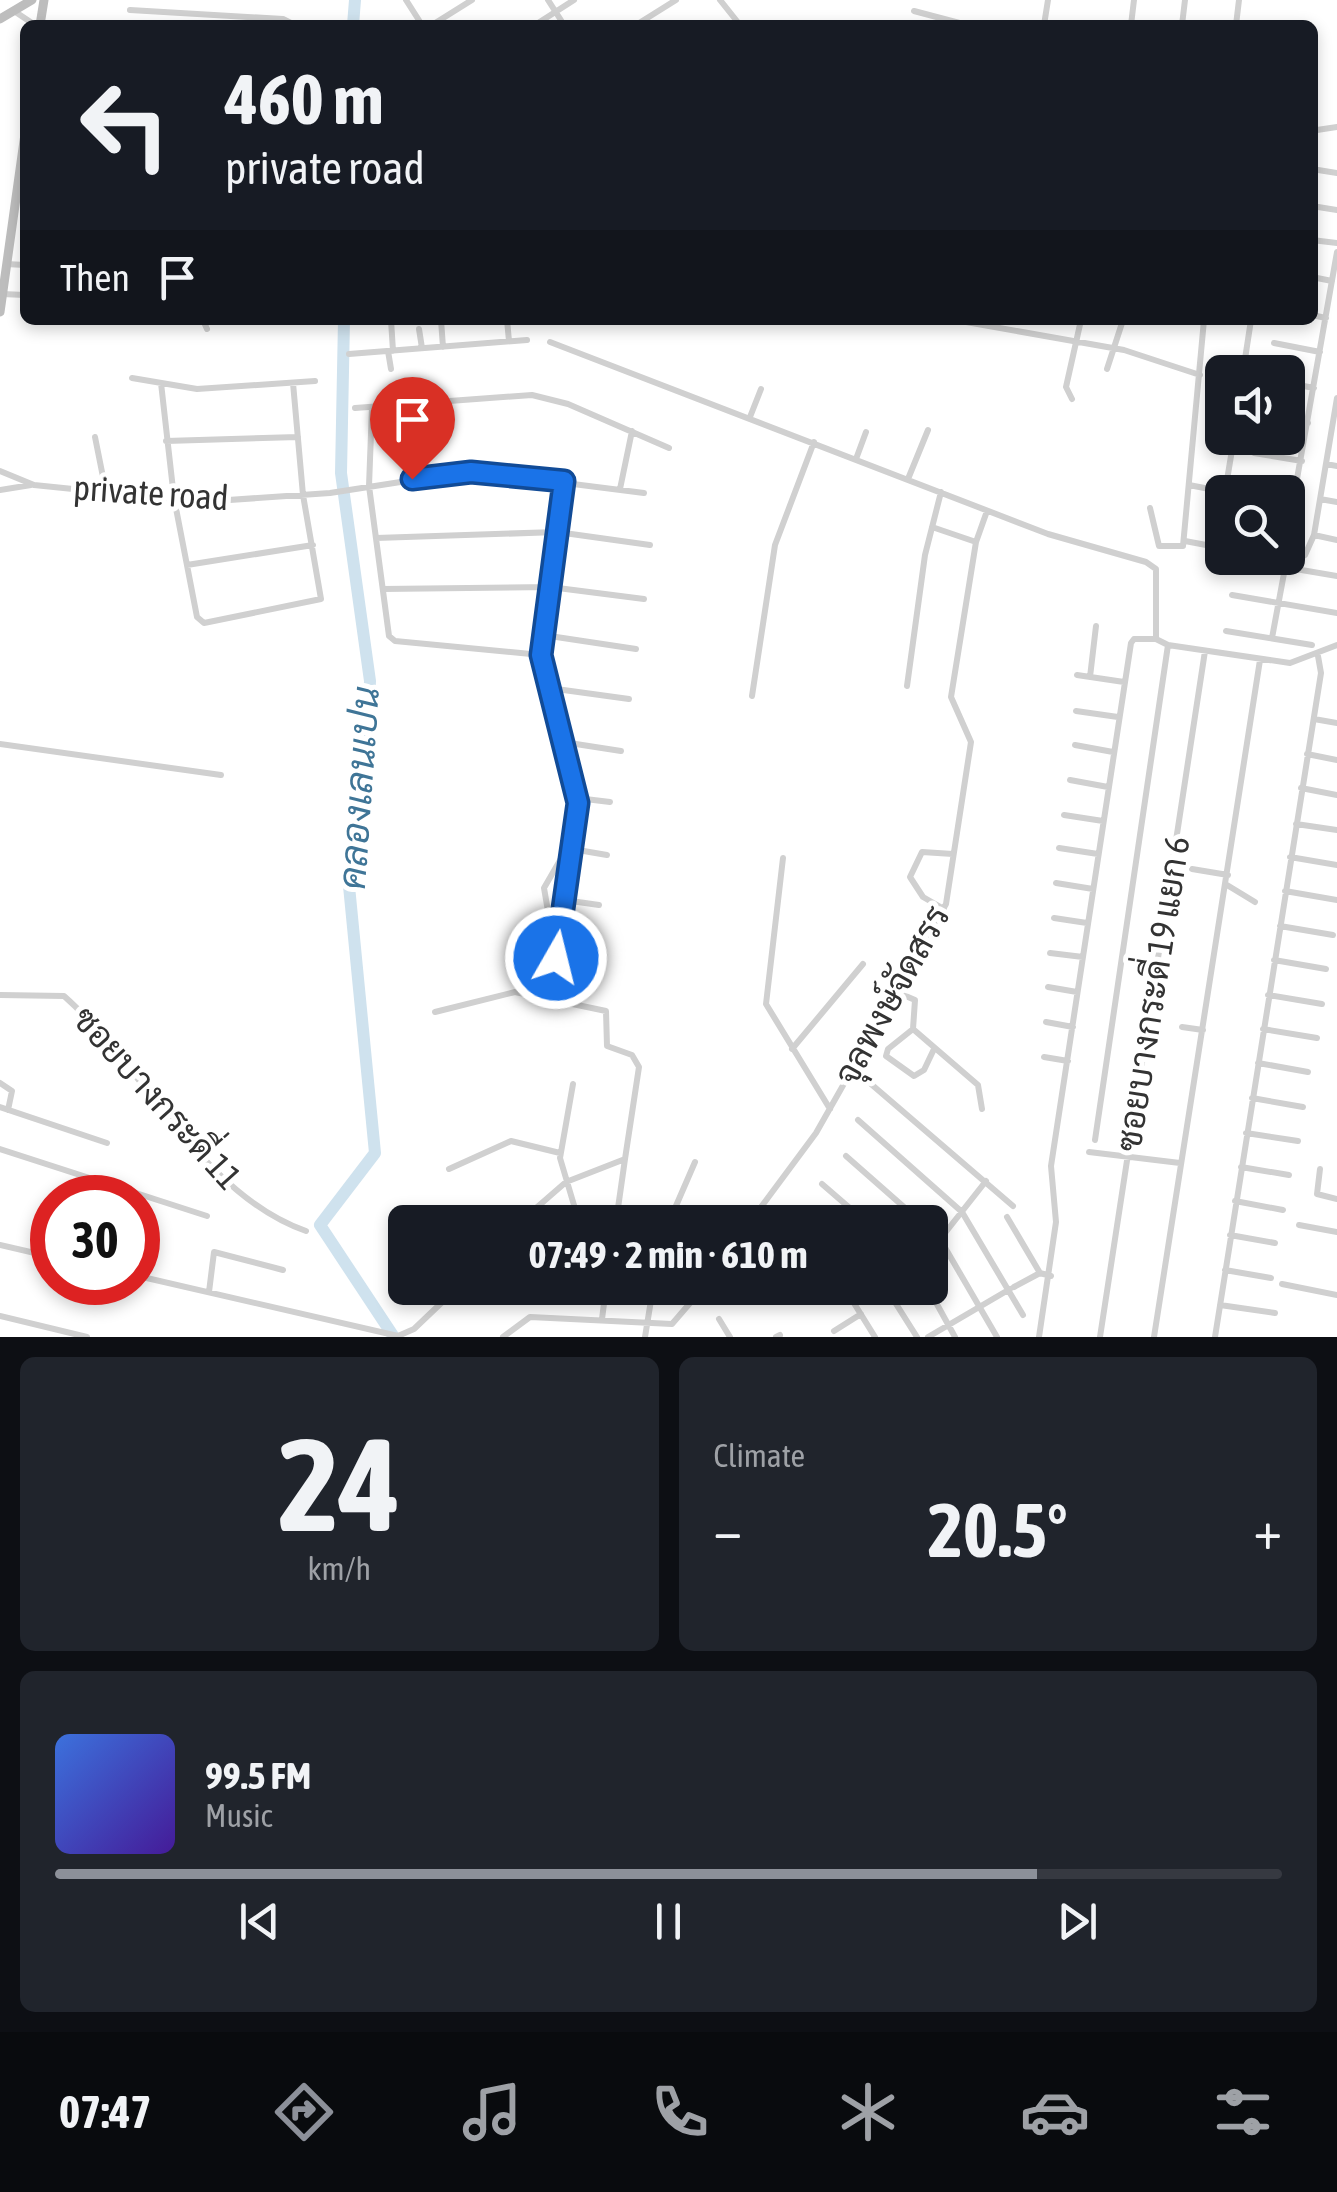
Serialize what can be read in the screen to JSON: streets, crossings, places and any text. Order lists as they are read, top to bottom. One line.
{"streets":{"street":["private road","ซอยบางกระดี่ 19 แยก 6","จุลพงษ์จัดสรร","ซอยบางกระดี่ 11"]},"water":["คลองเลนเปน"],"page":{"turn":["460 m","private road"],"then":"Then","limit":"30","trip":"07:49 · 2 min · 610 m","tile":[["24","km/h"],"Climate"],"heat":["−","20.5°","+"],"song":["99.5 FM","Music"],"tabs":"07:47"}}
